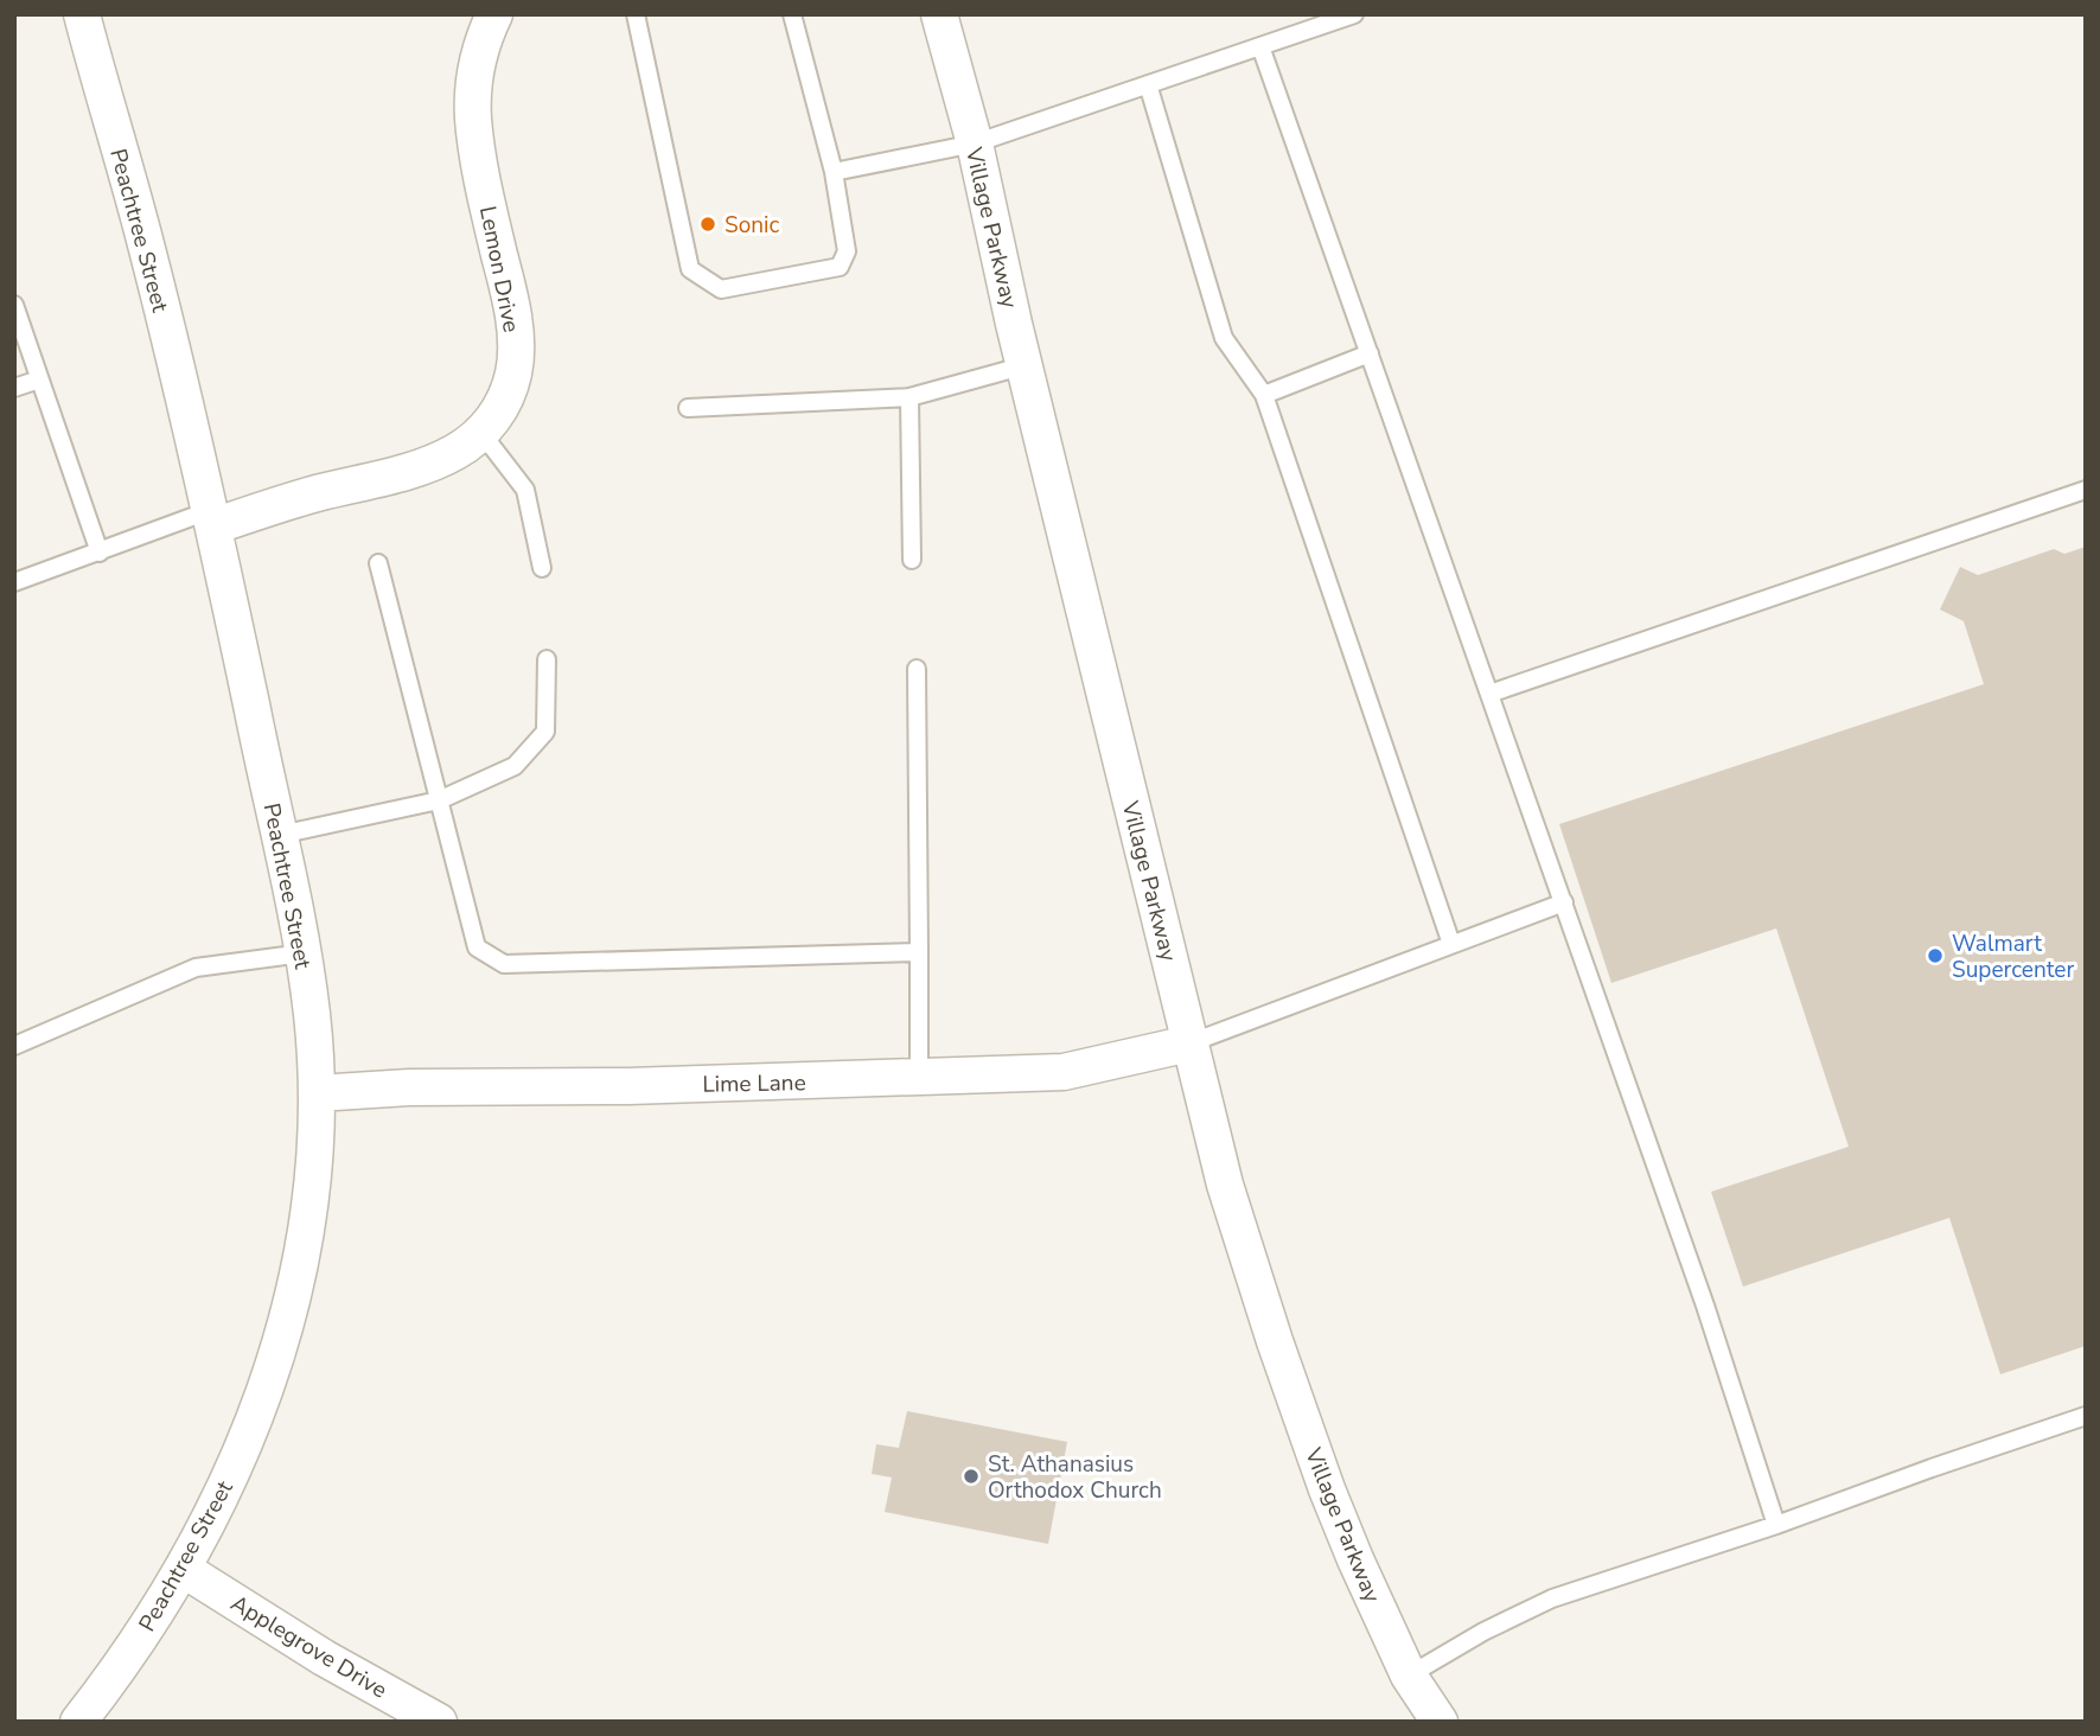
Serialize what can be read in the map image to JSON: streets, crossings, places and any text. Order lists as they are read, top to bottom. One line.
{"streets":{"street":["Village Parkway","Peachtree Street","Lemon Drive","Lime Lane","Applegrove Drive"]},"crossings":[["Village Parkway","Lime Lane"],["Peachtree Street","Lemon Drive"],["Peachtree Street","Lime Lane"],["Peachtree Street","Applegrove Drive"]],"places":["Sonic","Walmart Supercenter","St. Athanasius Orthodox Church"]}
